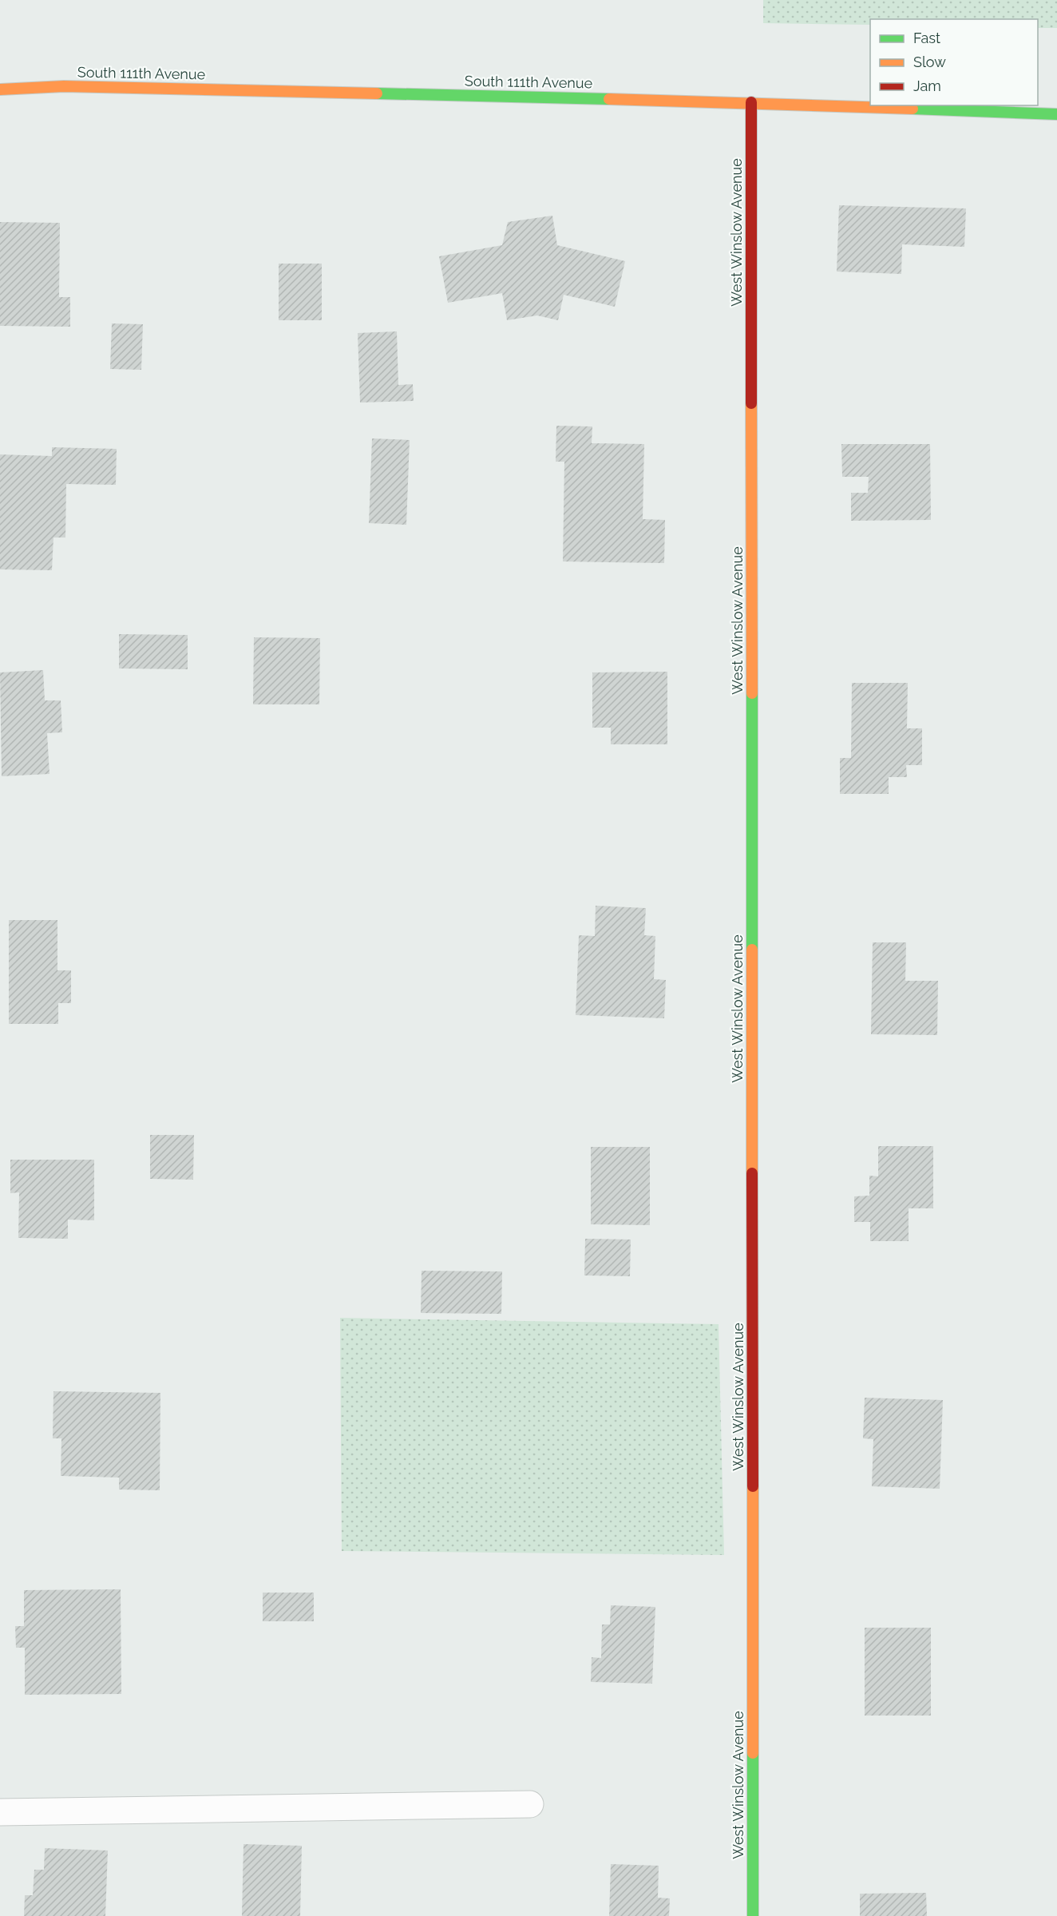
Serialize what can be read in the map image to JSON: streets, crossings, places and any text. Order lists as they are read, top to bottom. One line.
{"streets":{"street":["South 111th Avenue","West Winslow Avenue"]},"crossings":[["South 111th Avenue","West Winslow Avenue"]],"legend":["Fast","Slow","Jam"]}
